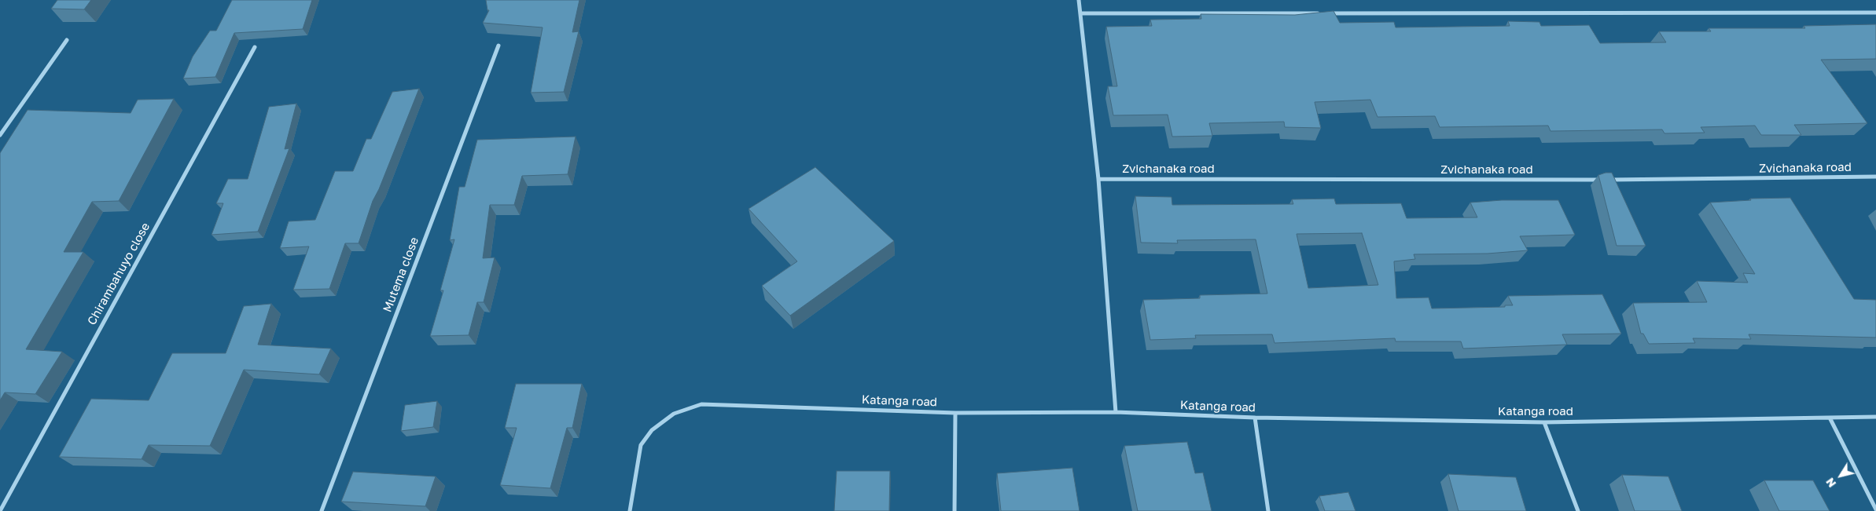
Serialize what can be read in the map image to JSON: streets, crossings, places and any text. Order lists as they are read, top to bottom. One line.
{"streets":{"street":["Zvichanaka road","Chirambahuyo close","Mutema close","Katanga road"]},"north":"bottom left"}
